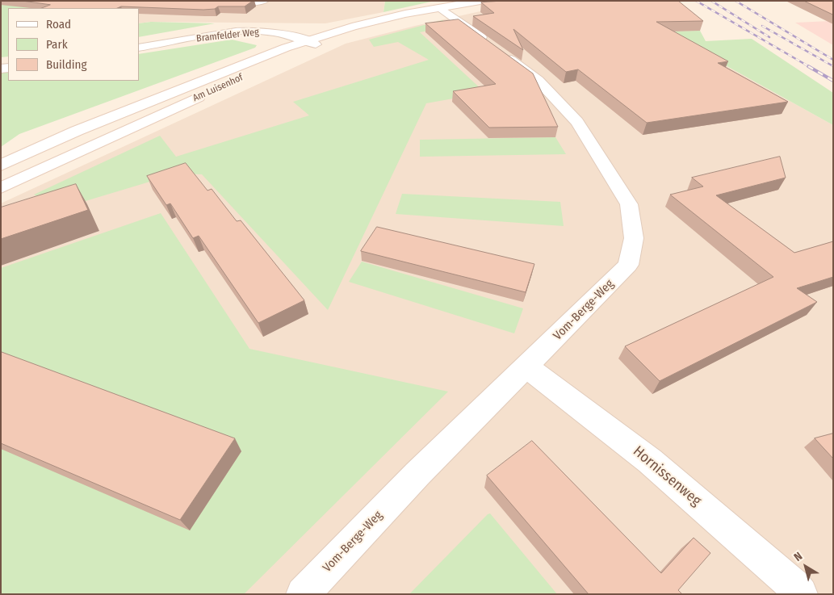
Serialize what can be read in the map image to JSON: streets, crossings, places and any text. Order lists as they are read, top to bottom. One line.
{"streets":{"street":["Bramfelder Weg","Am Luisenhof","Vom-Berge-Weg","Hornissenweg"]},"crossings":[["Bramfelder Weg","Am Luisenhof"],["Am Luisenhof","Vom-Berge-Weg"],["Vom-Berge-Weg","Hornissenweg"]],"legend":["Road","Park","Building"],"north":"top left"}
